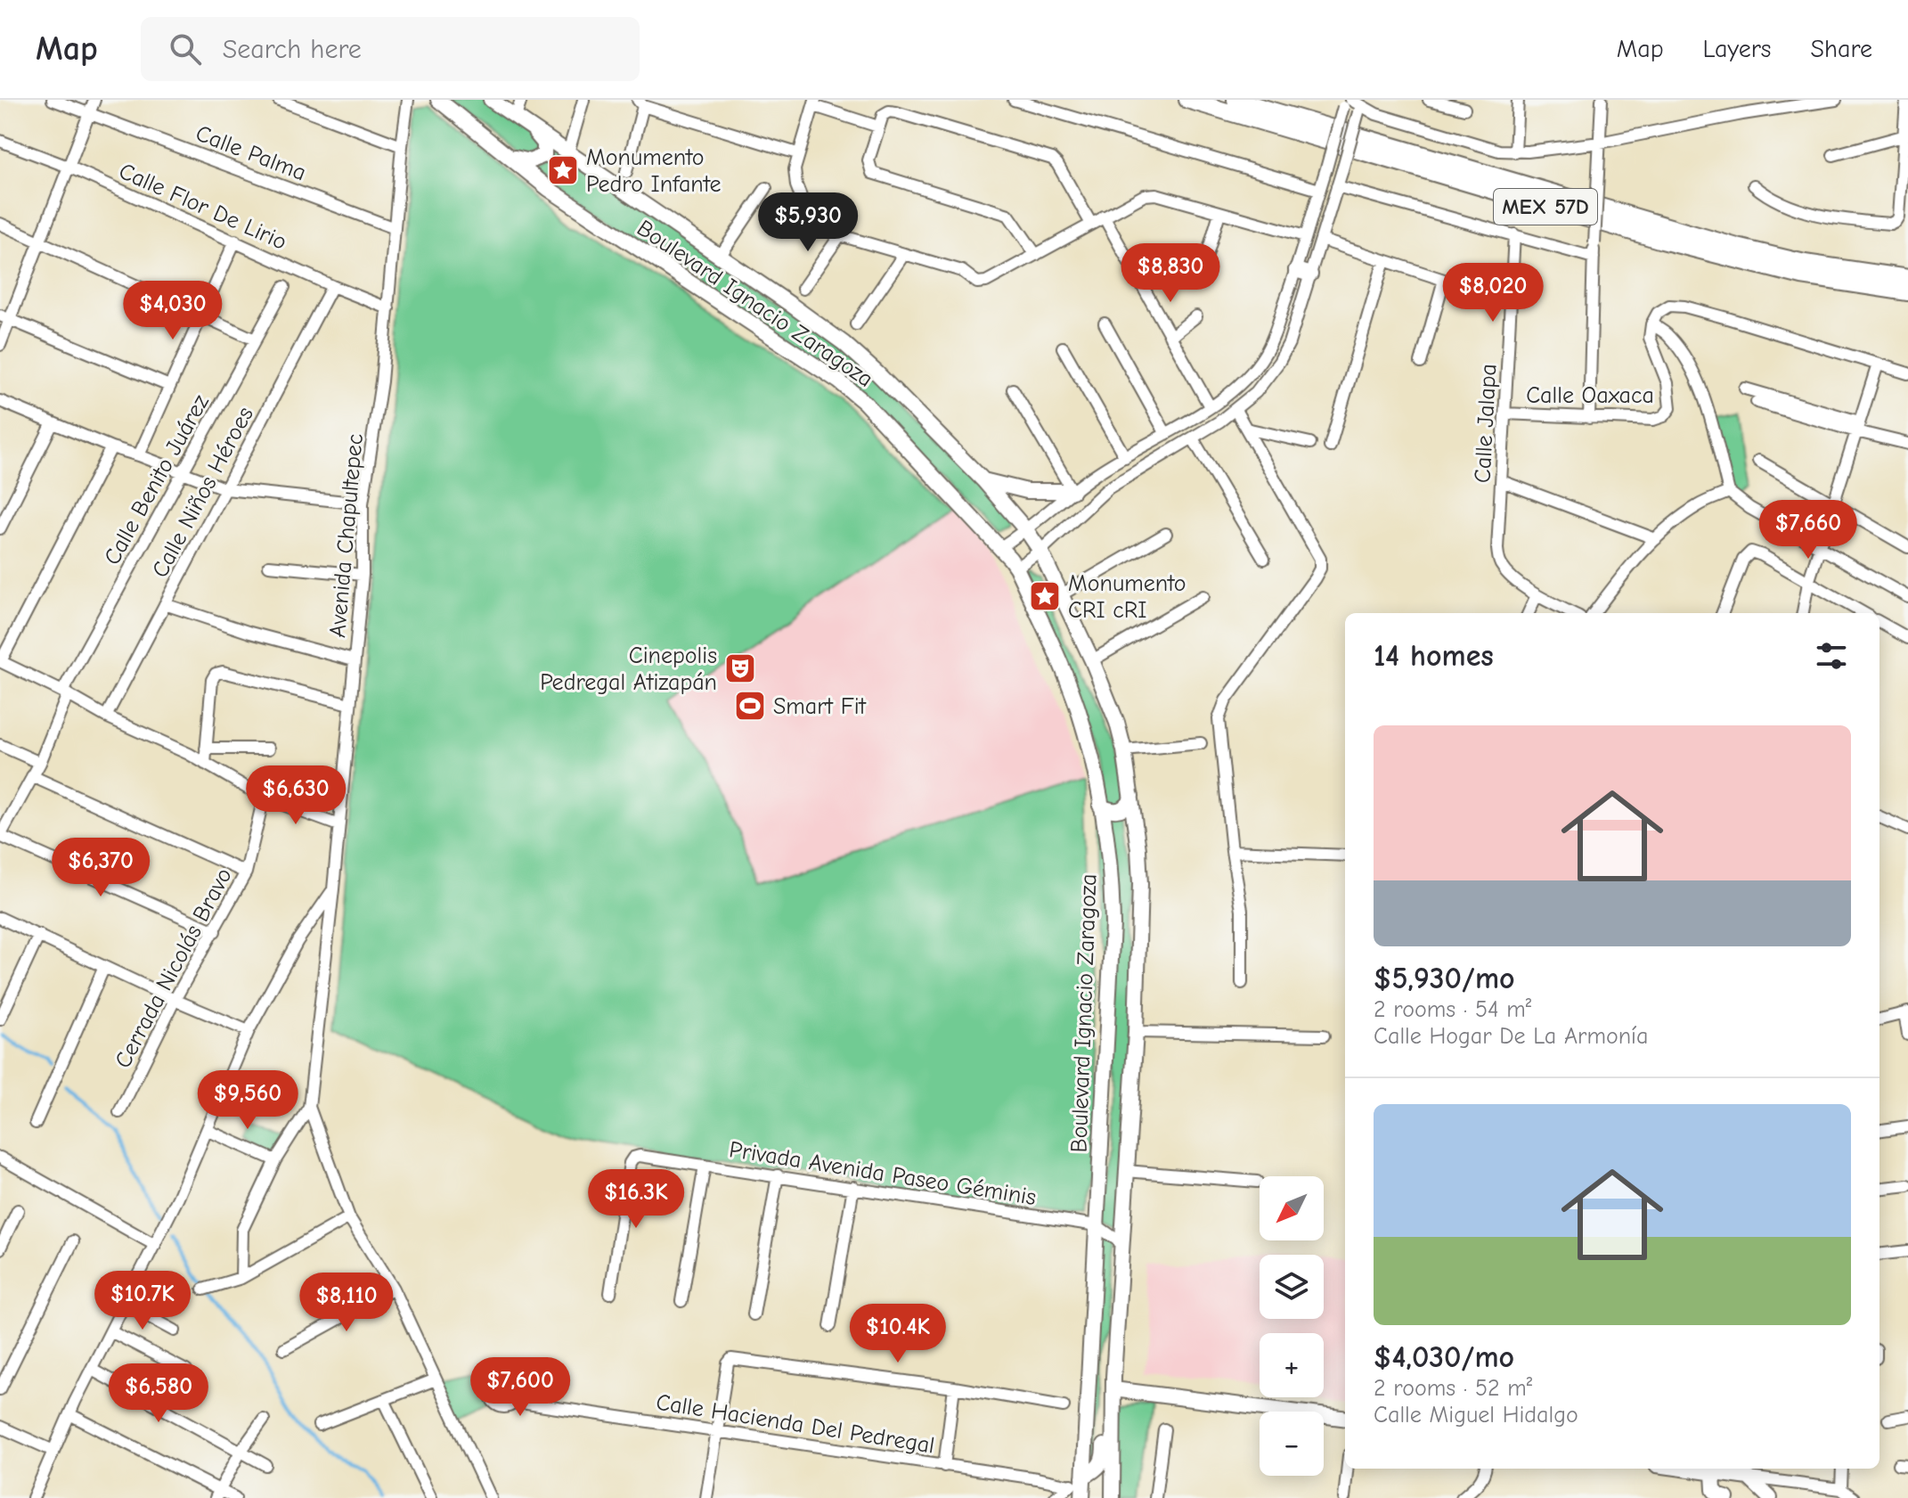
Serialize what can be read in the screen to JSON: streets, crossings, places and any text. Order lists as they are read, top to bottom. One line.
{"streets":{"highway":["MEX 57D"],"main road":["Boulevard Ignacio Zaragoza"],"street":["Calle Palma","Calle Flor De Lirio","Calle Oaxaca","Calle Jalapa","Calle Benito Juárez","Calle Niños Héroes","Avenida Chapultepec","Cerrada Nicolás Bravo","Privada Avenida Paseo Géminis","Calle Hacienda Del Pedregal"]},"crossings":[["Calle Palma","Avenida Chapultepec"],["Calle Flor De Lirio","Calle Niños Héroes"],["Calle Flor De Lirio","Avenida Chapultepec"],["Boulevard Ignacio Zaragoza","Privada Avenida Paseo Géminis"],["Calle Oaxaca","Calle Jalapa"]],"places":{"place":["Monumento Pedro Infante","Monumento CRI cRI"],"theatre":["Cinepolis Pedregal Atizapán"],"sports":["Smart Fit"]},"north":"bottom left","page":{"header":"Map","search":"Search here","nav":["Map","Layers","Share"],"price":["$5,930","$8,830","$8,020","$4,030","$7,660","$6,630","$6,370","$9,560","$16.3K","$10.7K","$8,110","$10.4K","$7,600","$6,580"],"heading":"14 homes","list":[{"name":"$5,930/mo","note":"2 rooms · 54 m² · Calle Hogar De La Armonía"},{"name":"$4,030/mo","note":"2 rooms · 52 m² · Calle Miguel Hidalgo"}],"map_buttons":["+","−"]}}
